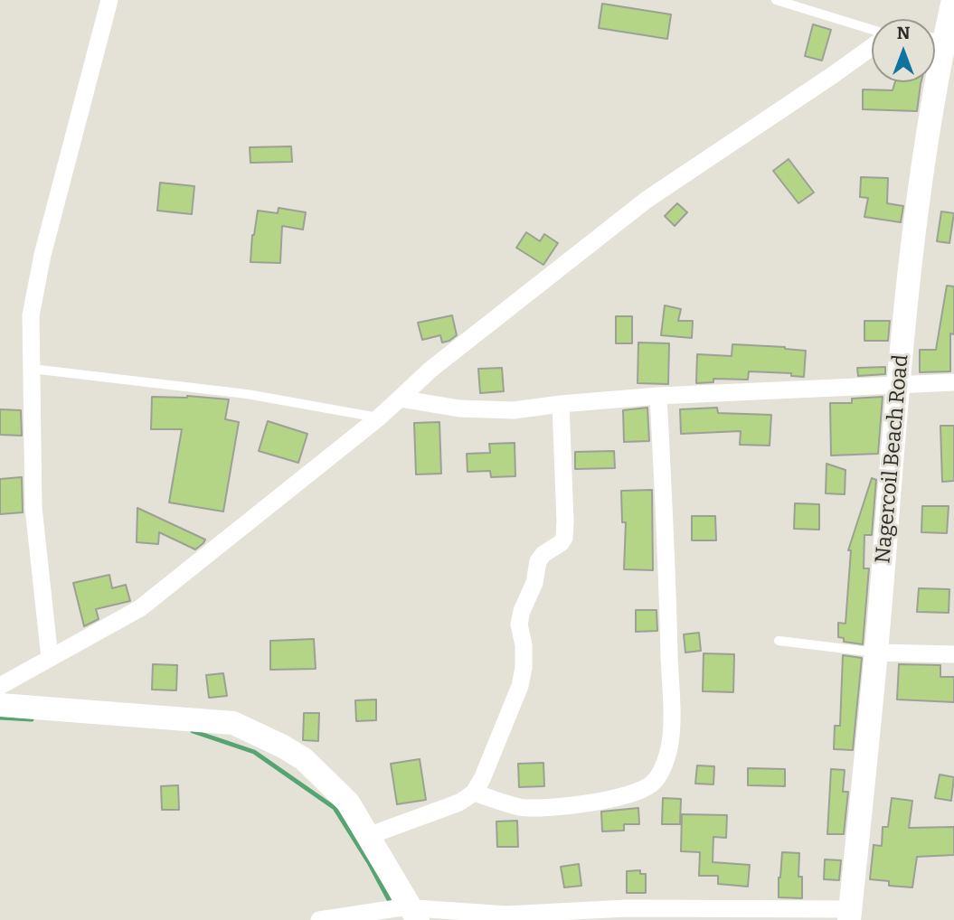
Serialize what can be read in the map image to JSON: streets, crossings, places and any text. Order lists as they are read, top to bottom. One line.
{"streets":{"main road":["Nagercoil Beach Road"]},"north":"top"}
